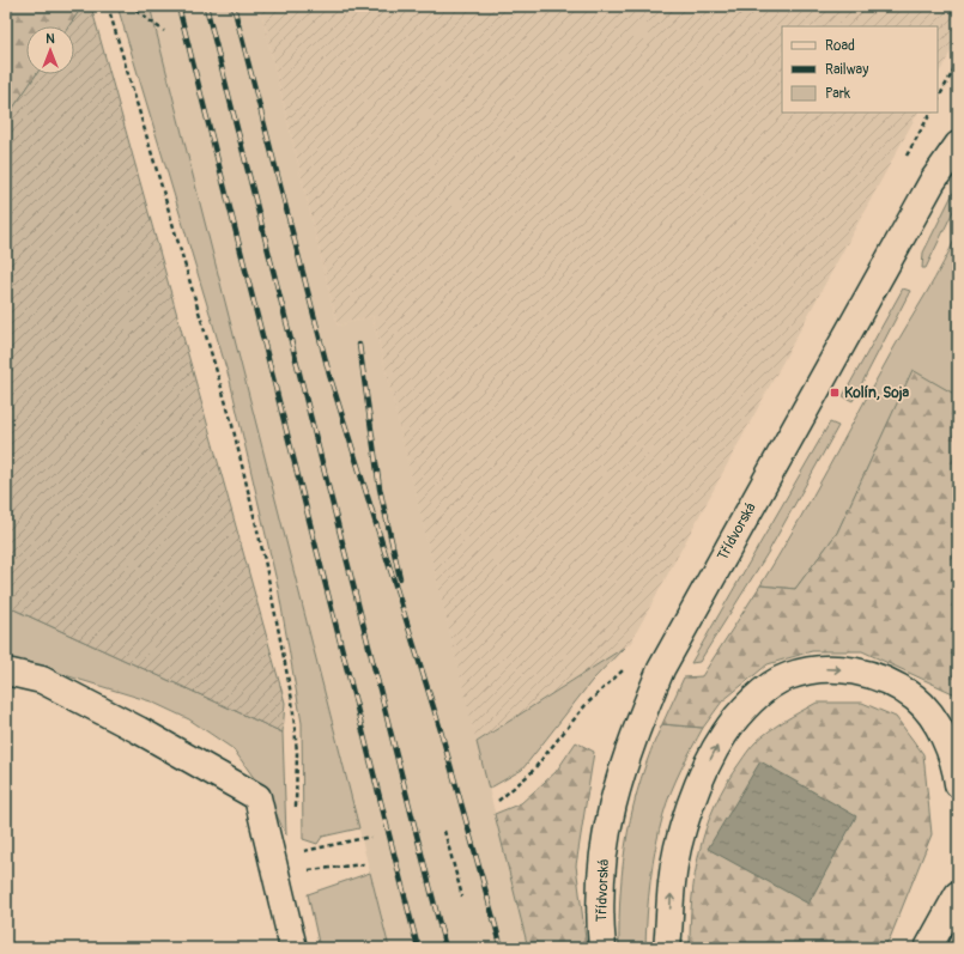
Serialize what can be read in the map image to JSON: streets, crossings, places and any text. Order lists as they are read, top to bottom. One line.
{"streets":{"main road":["Třídvorská"]},"places":{"transit":["Kolín, Soja"]},"legend":["Road","Railway","Park"],"north":"top"}
